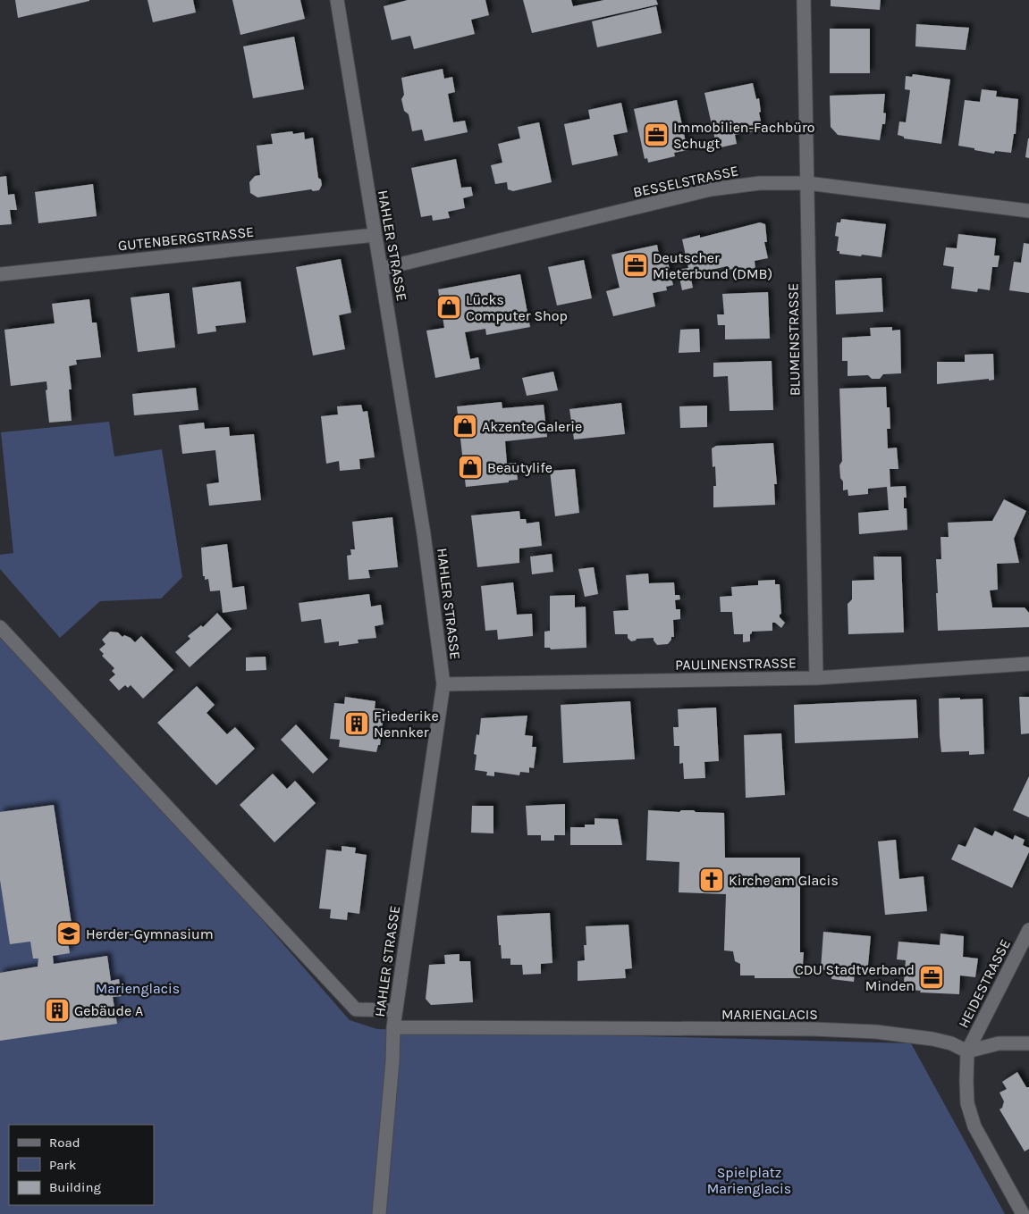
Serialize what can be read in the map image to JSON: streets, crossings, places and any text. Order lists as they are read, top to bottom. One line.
{"streets":{"street":["BESSELSTRASSE","GUTENBERGSTRASSE","HAHLER STRASSE","BLUMENSTRASSE","PAULINENSTRASSE","HEIDESTRASSE","MARIENGLACIS"]},"crossings":[["BESSELSTRASSE","HAHLER STRASSE"],["BESSELSTRASSE","BLUMENSTRASSE"],["GUTENBERGSTRASSE","HAHLER STRASSE"],["HAHLER STRASSE","PAULINENSTRASSE"],["HAHLER STRASSE","MARIENGLACIS"],["BLUMENSTRASSE","PAULINENSTRASSE"],["HEIDESTRASSE","MARIENGLACIS"]],"parks":["Marienglacis","Spielplatz Marienglacis"],"places":{"office":["Immobilien-Fachbüro Schugt","Deutscher Mieterbund (DMB)","CDU Stadtverband Minden"],"shop":["Lücks Computer Shop","Akzente Galerie","Beautylife"],"building":["Friederike Nennker","Gebäude A"],"church":["Kirche am Glacis"],"school or university":["Herder-Gymnasium"]},"legend":["Road","Park","Building"]}
